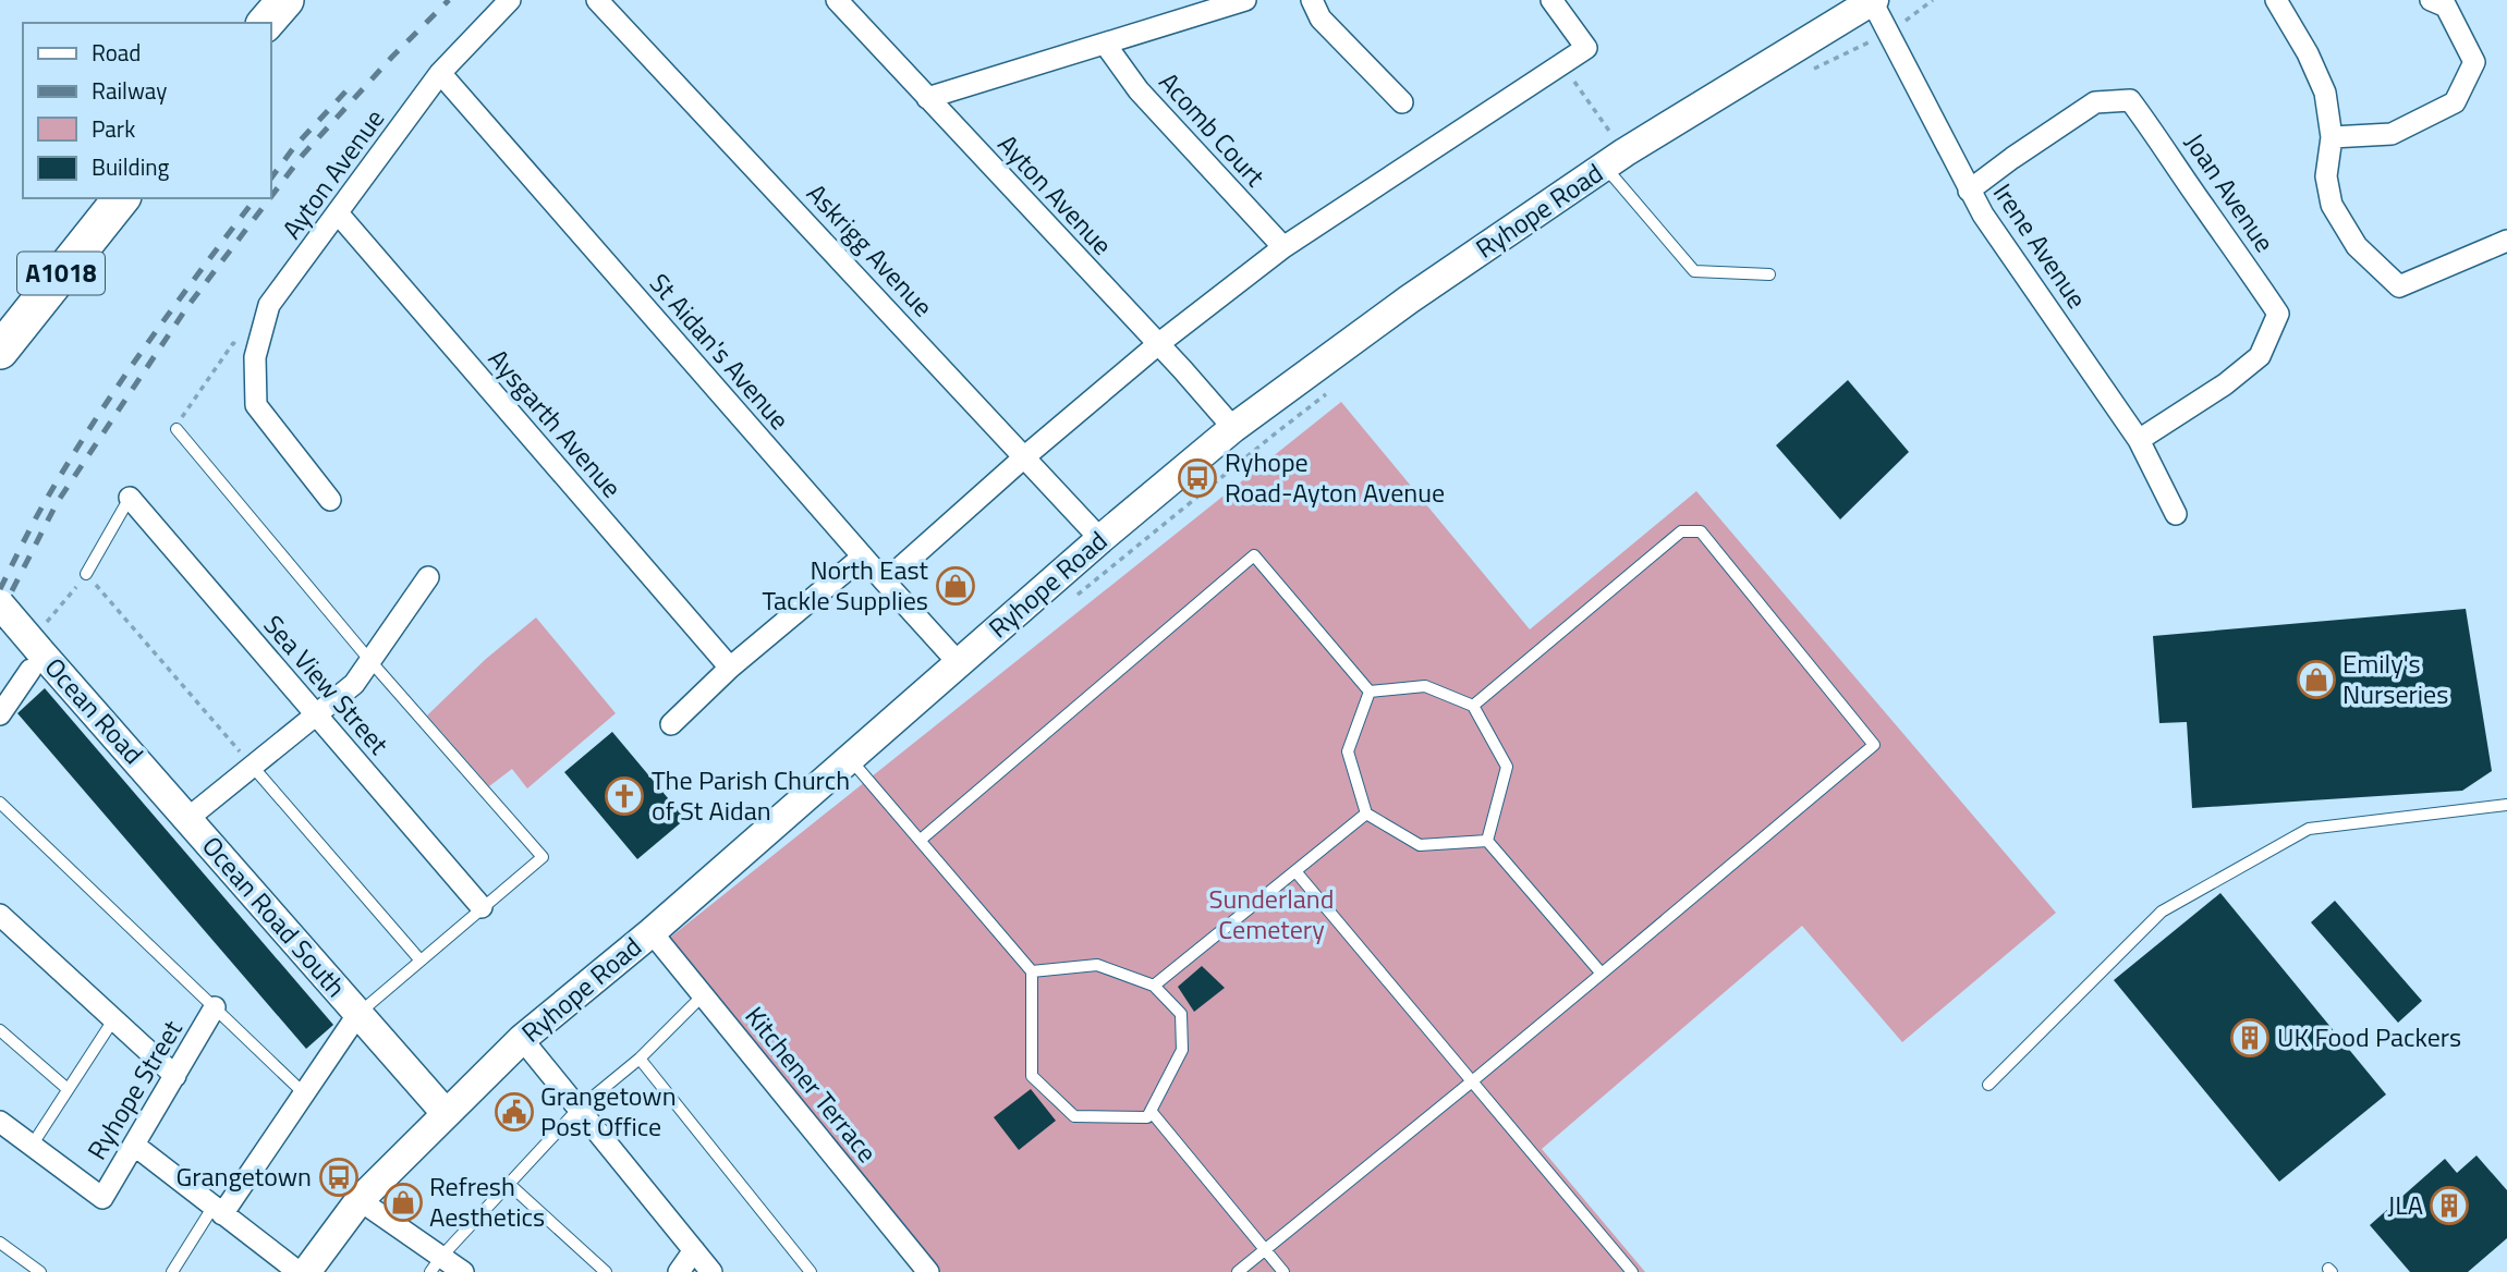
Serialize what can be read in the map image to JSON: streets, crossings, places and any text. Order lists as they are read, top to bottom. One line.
{"streets":{"highway":["A1018"],"main road":["Ryhope Road","Ocean Road","Ocean Road South"],"street":["Acomb Court","Ayton Avenue","Joan Avenue","Irene Avenue","Askrigg Avenue","St Aidan's Avenue","Aysgarth Avenue","Sea View Street","Kitchener Terrace","Ryhope Street"]},"crossings":[["Ayton Avenue","Ryhope Road"],["Ayton Avenue","St Aidan's Avenue"],["Ayton Avenue","Aysgarth Avenue"],["Joan Avenue","Irene Avenue"],["Ryhope Road","Irene Avenue"],["Ryhope Road","Askrigg Avenue"],["Ryhope Road","St Aidan's Avenue"],["Ryhope Road","Kitchener Terrace"],["Ocean Road","Ocean Road South"]],"parks":["Sunderland Cemetery"],"places":{"bus stop":["Ryhope Road-Ayton Avenue","Grangetown"],"shop":["North East Tackle Supplies","Emily's Nurseries","Refresh Aesthetics"],"church":["The Parish Church of St Aidan"],"building":["UK Food Packers","JLA"],"public building":["Grangetown Post Office"]},"legend":["Road","Railway","Park","Building"]}
